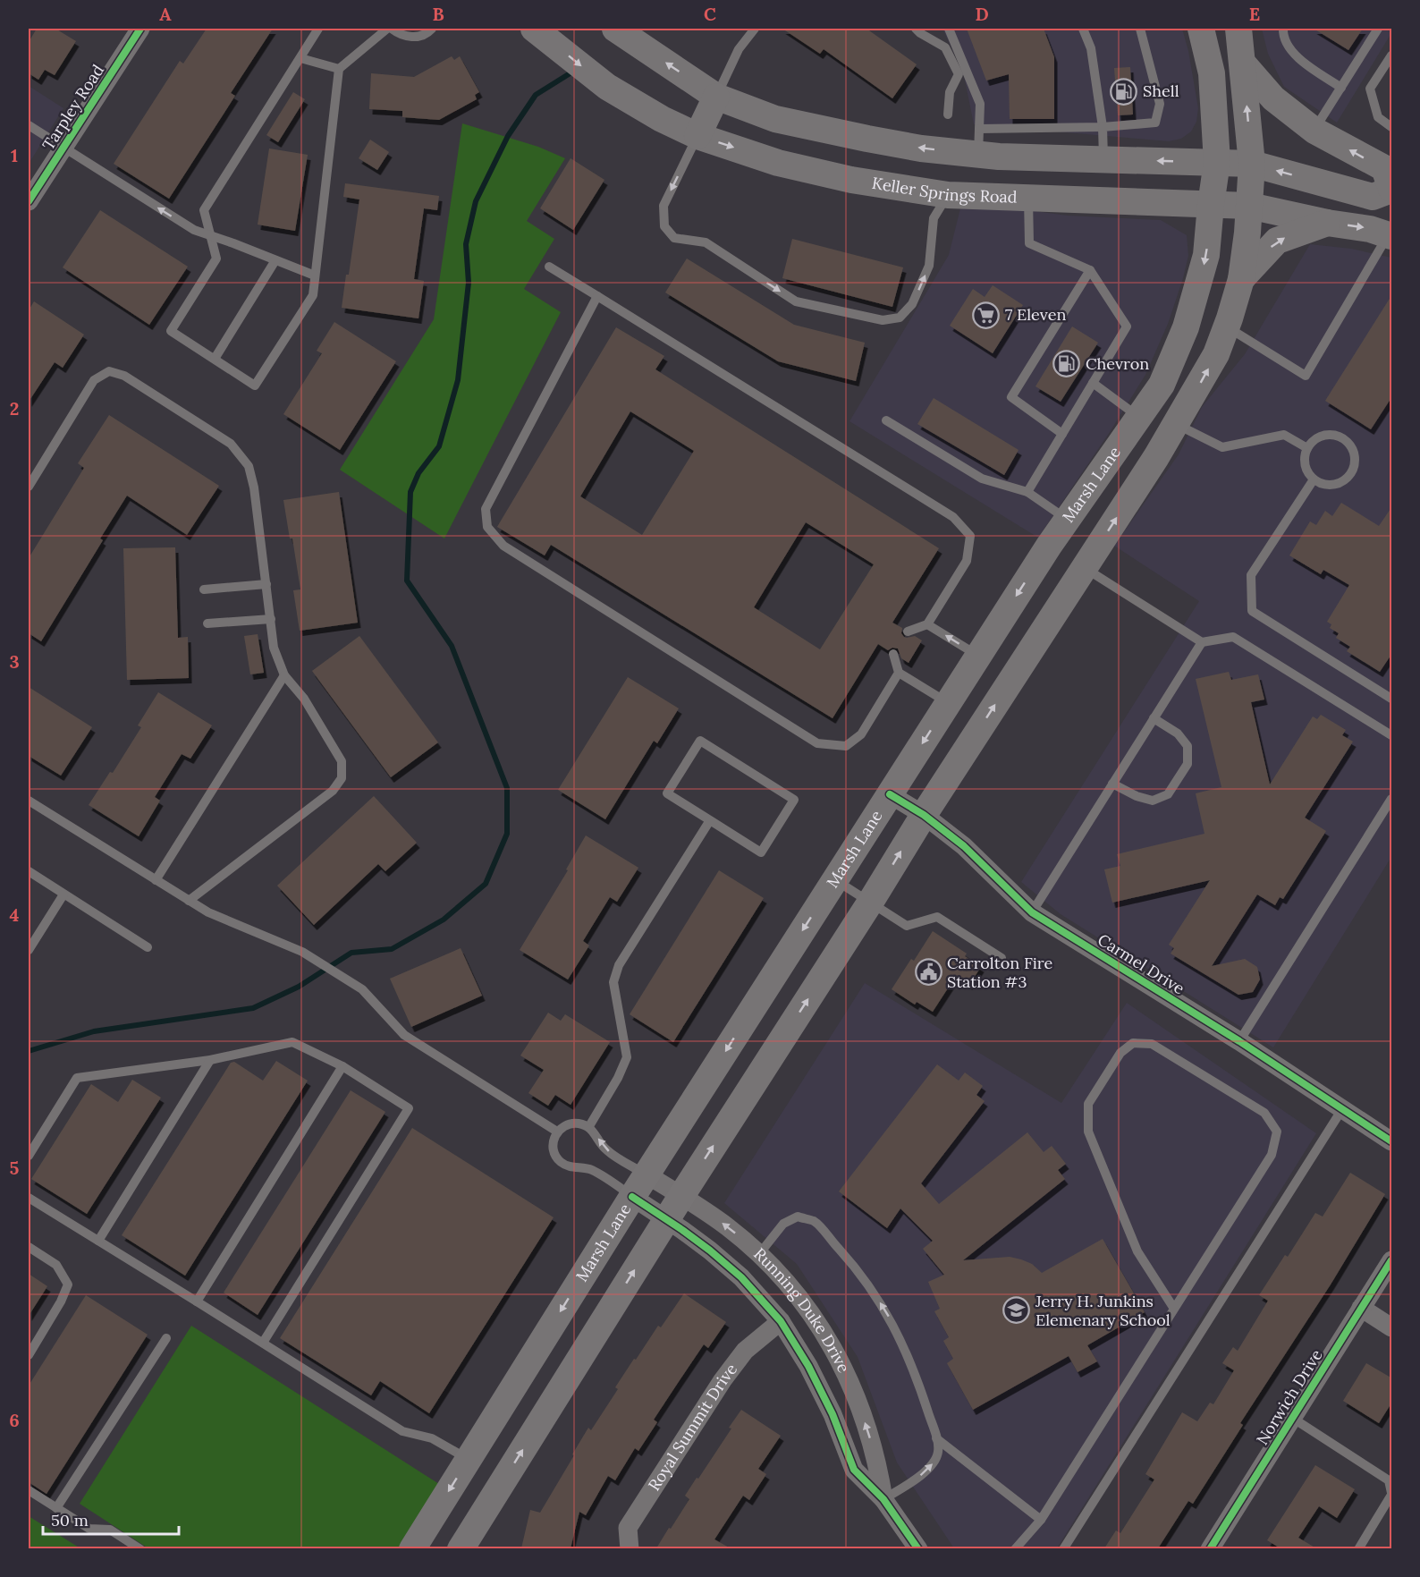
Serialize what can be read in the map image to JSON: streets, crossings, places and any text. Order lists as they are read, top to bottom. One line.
{"streets":{"main road":["Keller Springs Road","Marsh Lane"],"street":["Tarpley Road","Carmel Drive","Running Duke Drive","Norwich Drive","Royal Summit Drive"]},"crossings":[["Keller Springs Road","Marsh Lane"],["Marsh Lane","Carmel Drive"],["Marsh Lane","Running Duke Drive"],["Running Duke Drive","Royal Summit Drive"]],"places":{"fuel station":["Shell","Chevron"],"supermarket":["7 Eleven"],"public building":["Carrolton Fire Station #3"],"school or university":["Jerry H. Junkins Elemenary School"]},"scale_bar":"50 m","grid":{"columns":["A","B","C","D","E"],"rows":["1","2","3","4","5","6"]}}
